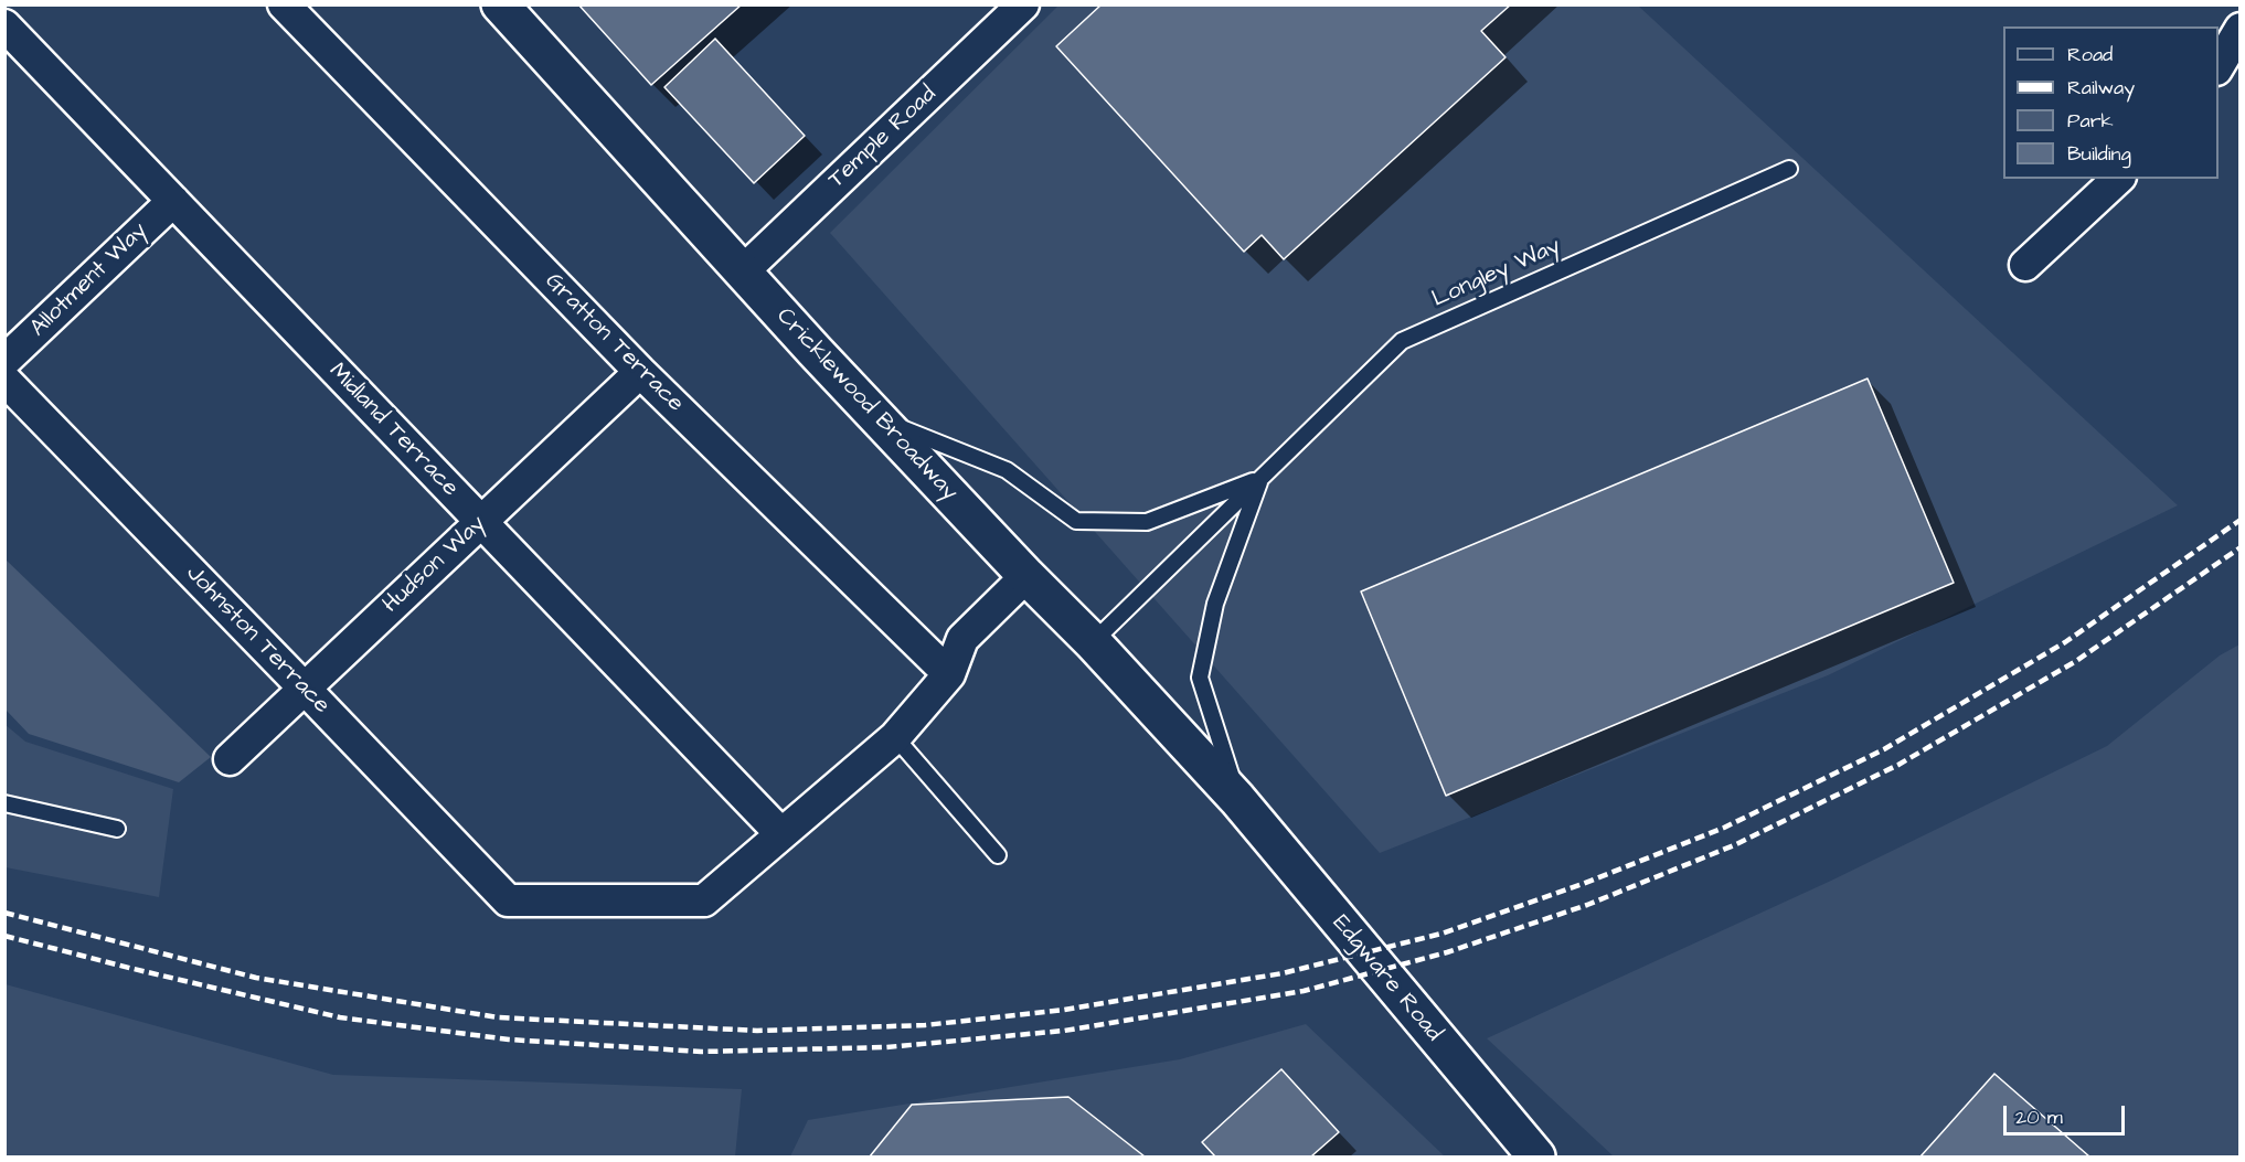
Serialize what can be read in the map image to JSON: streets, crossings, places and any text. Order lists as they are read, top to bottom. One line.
{"streets":{"main road":["Cricklewood Broadway","Edgware Road"],"street":["Temple Road","Allotment Way","Gratton Terrace","Midland Terrace","Hudson Way","Johnston Terrace"],"lane":["Longley Way"]},"crossings":[["Temple Road","Cricklewood Broadway"],["Longley Way","Cricklewood Broadway"],["Longley Way","Edgware Road"],["Allotment Way","Midland Terrace"],["Gratton Terrace","Hudson Way"],["Cricklewood Broadway","Edgware Road"],["Midland Terrace","Hudson Way"],["Midland Terrace","Johnston Terrace"],["Hudson Way","Johnston Terrace"]],"legend":["Road","Railway","Park","Building"],"scale_bar":"20 m"}
